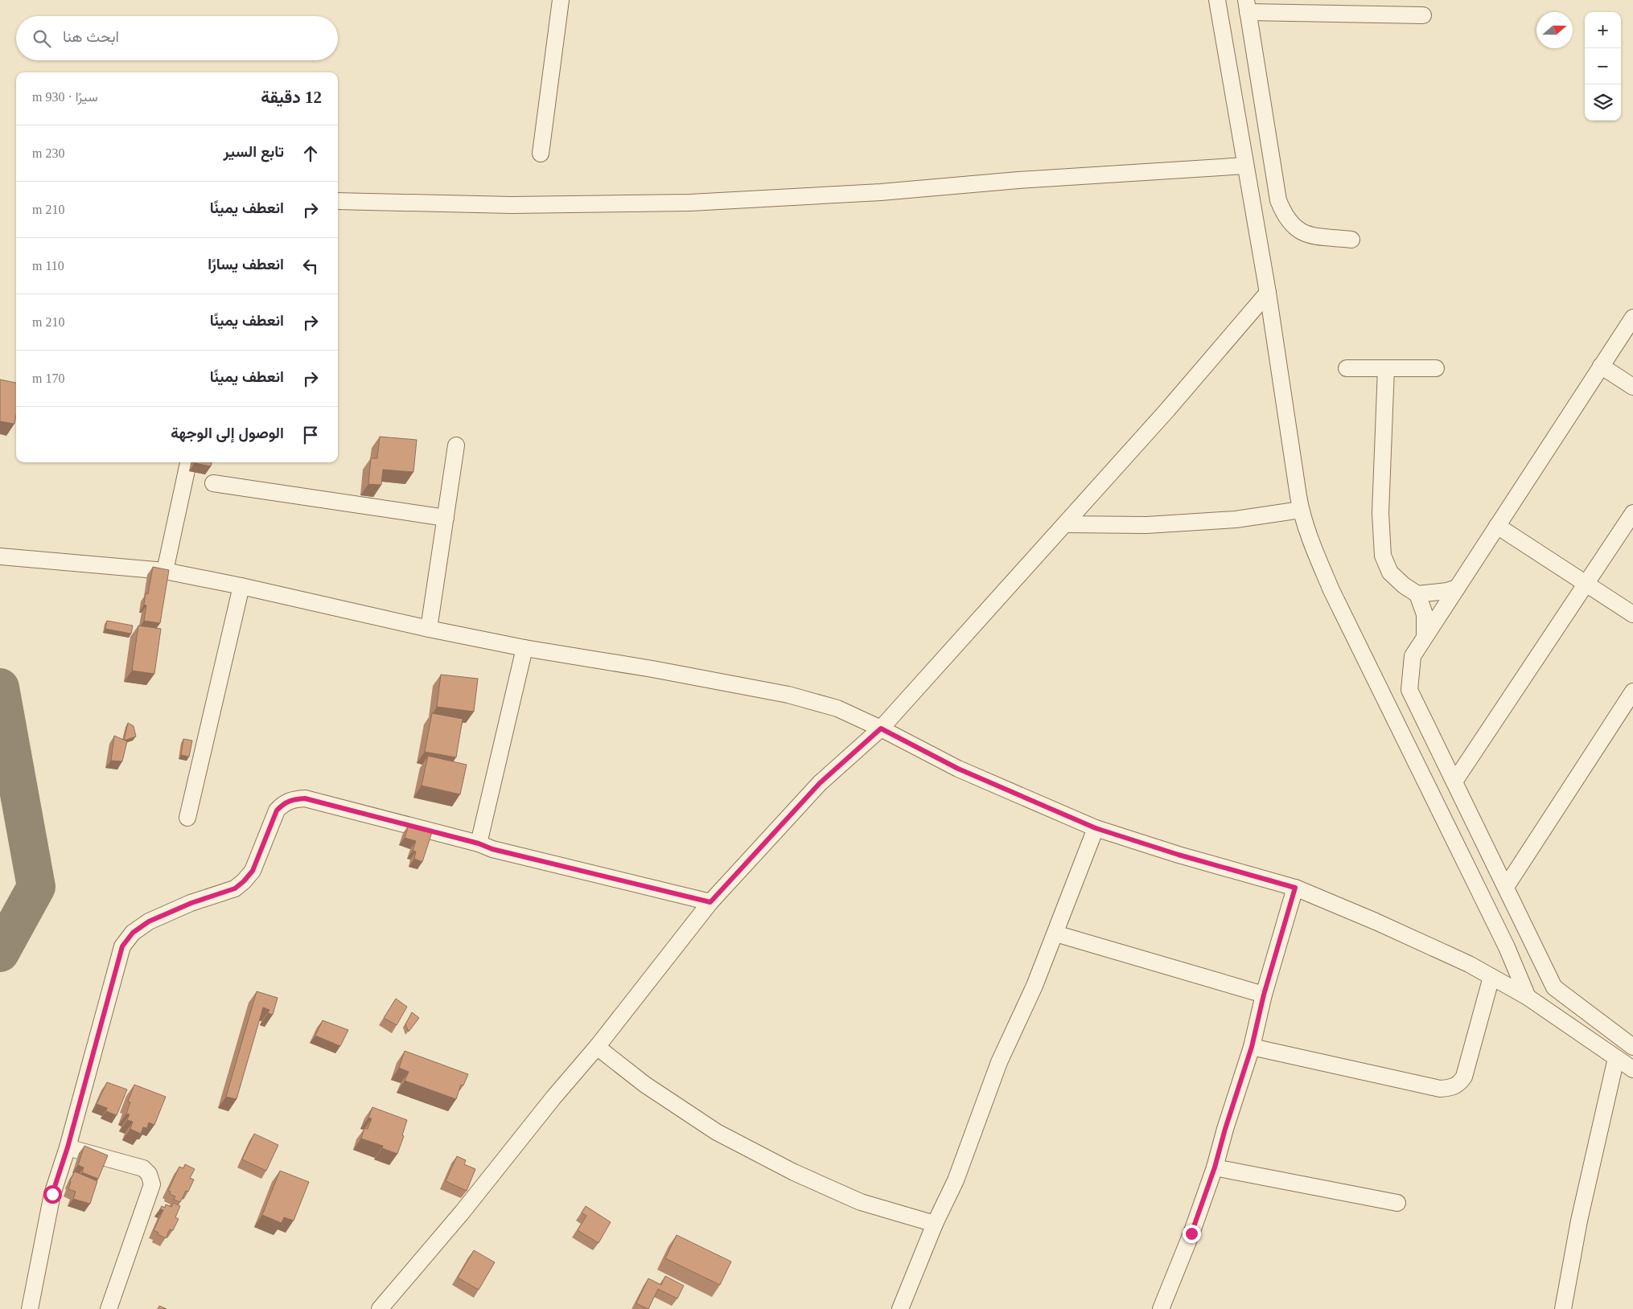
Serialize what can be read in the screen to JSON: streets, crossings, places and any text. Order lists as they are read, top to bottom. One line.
{"north":"right","page":{"map_buttons":["+","−"],"search":"ابحث هنا","heading":["12 دقيقة","سيرًا · 930 m"],"list":[["تابع السير","230 m"],["انعطف يمينًا","210 m"],["انعطف يسارًا","110 m"],["انعطف يمينًا","210 m"],["انعطف يمينًا","170 m"],"الوصول إلى الوجهة"]}}
